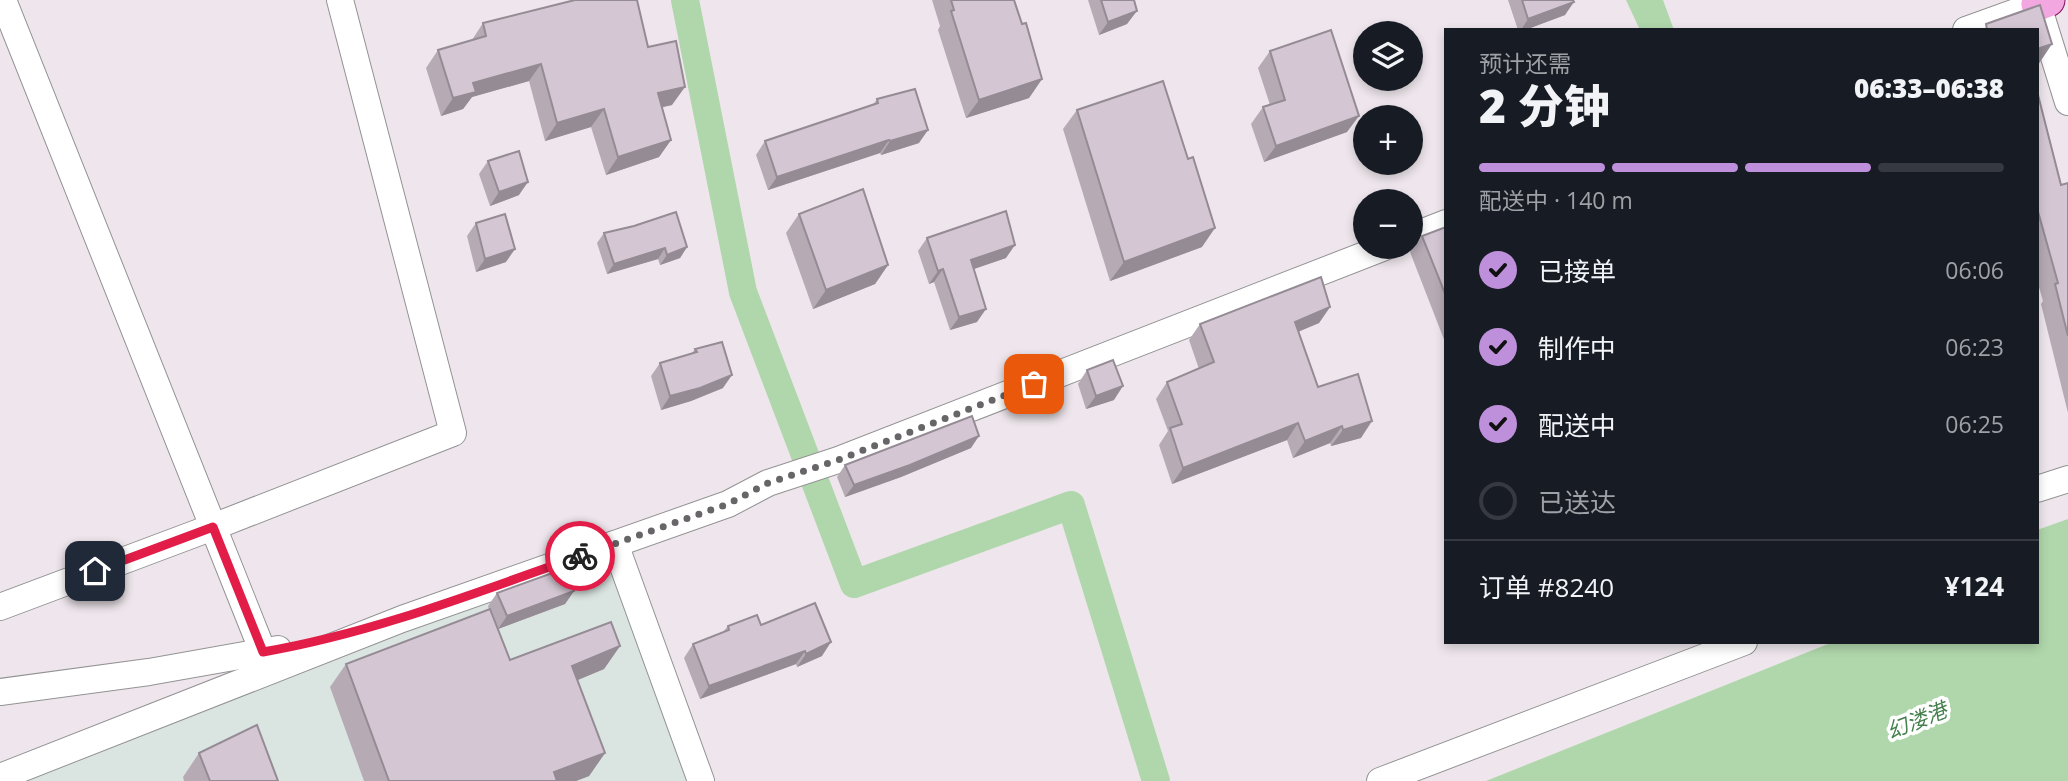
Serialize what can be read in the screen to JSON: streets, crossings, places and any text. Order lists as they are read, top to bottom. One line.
{"water":["幻溇港"],"page":{"map_buttons":["+","−"],"heading":["2 分钟","预计还需","06:33–06:38"],"panel":["订单 #8240","¥124"],"bar":"配送中 · 140 m","list":[["已接单","06:06"],["制作中","06:23"],["配送中","06:25"],"已送达"]}}
